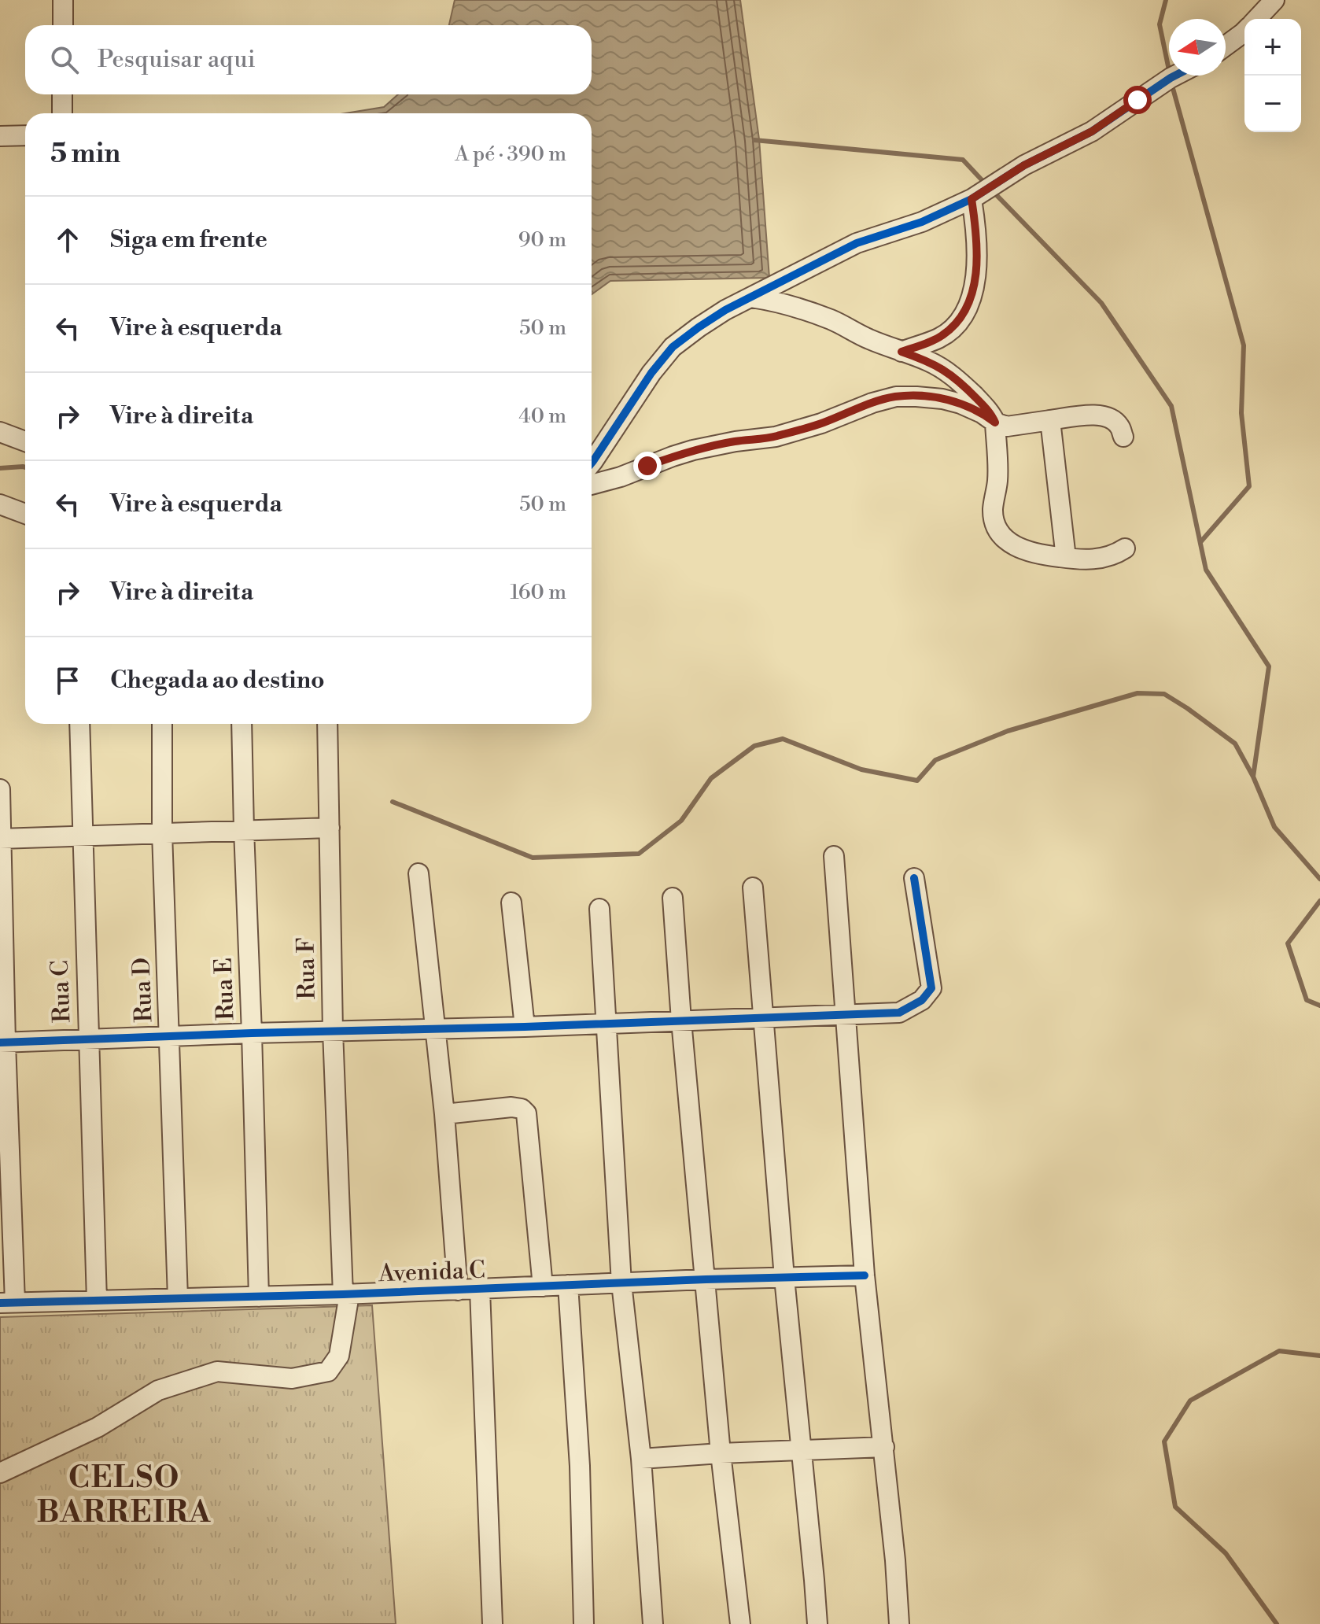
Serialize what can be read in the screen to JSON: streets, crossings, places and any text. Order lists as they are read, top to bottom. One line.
{"streets":{"street":["Rua F","Rua E","Rua D","Rua C","Avenida C"]},"crossings":[["Rua F","Avenida C"],["Rua E","Avenida C"],["Rua D","Avenida C"],["Rua C","Avenida C"]],"districts":["CELSO BARREIRA"],"north":"left","page":{"map_buttons":["+","−"],"search":"Pesquisar aqui","heading":["5 min","A pé · 390 m"],"list":[["Siga em frente","90 m"],["Vire à esquerda","50 m"],["Vire à direita","40 m"],["Vire à esquerda","50 m"],["Vire à direita","160 m"],"Chegada ao destino"]}}
